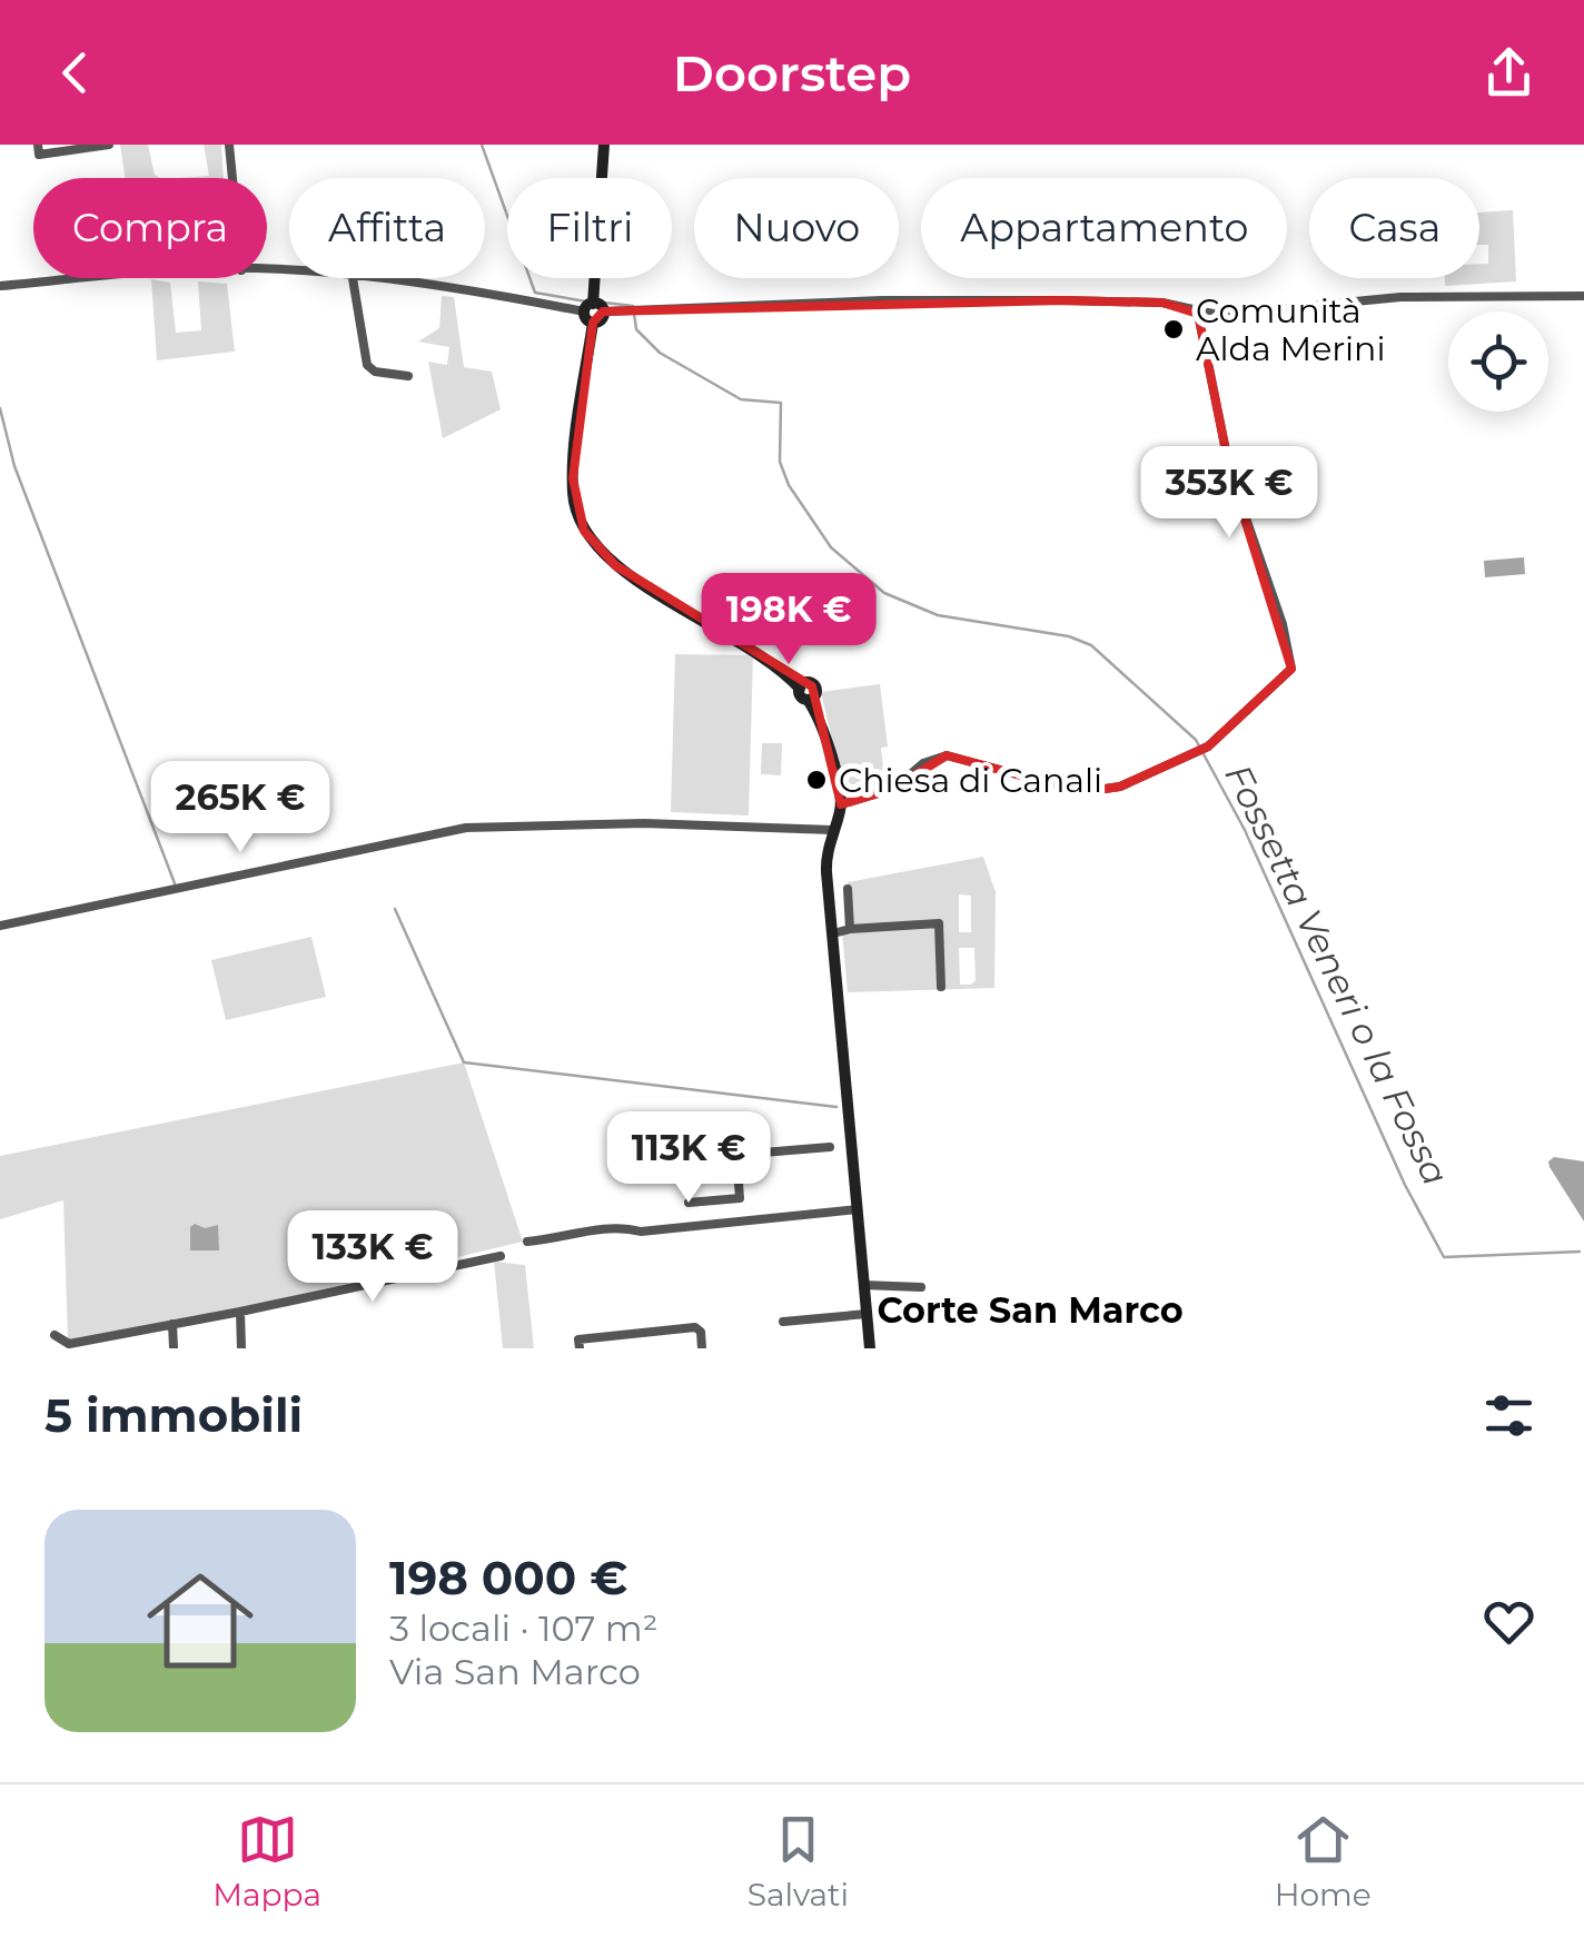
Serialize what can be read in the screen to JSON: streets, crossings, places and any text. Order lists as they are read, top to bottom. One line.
{"districts":["Corte San Marco"],"water":["Fossetta Veneri o la Fossa"],"places":["Comunità Alda Merini","Chiesa di Canali"],"page":{"header":"Doorstep","chip":["Compra","Affitta","Filtri","Nuovo","Appartamento","Casa"],"price":["353K €","198K €","265K €","113K €","133K €"],"heading":"5 immobili","list":[{"name":"198 000 €","note":"3 locali · 107 m² · Via San Marco"}],"tabs":["Mappa","Salvati","Home"]}}
